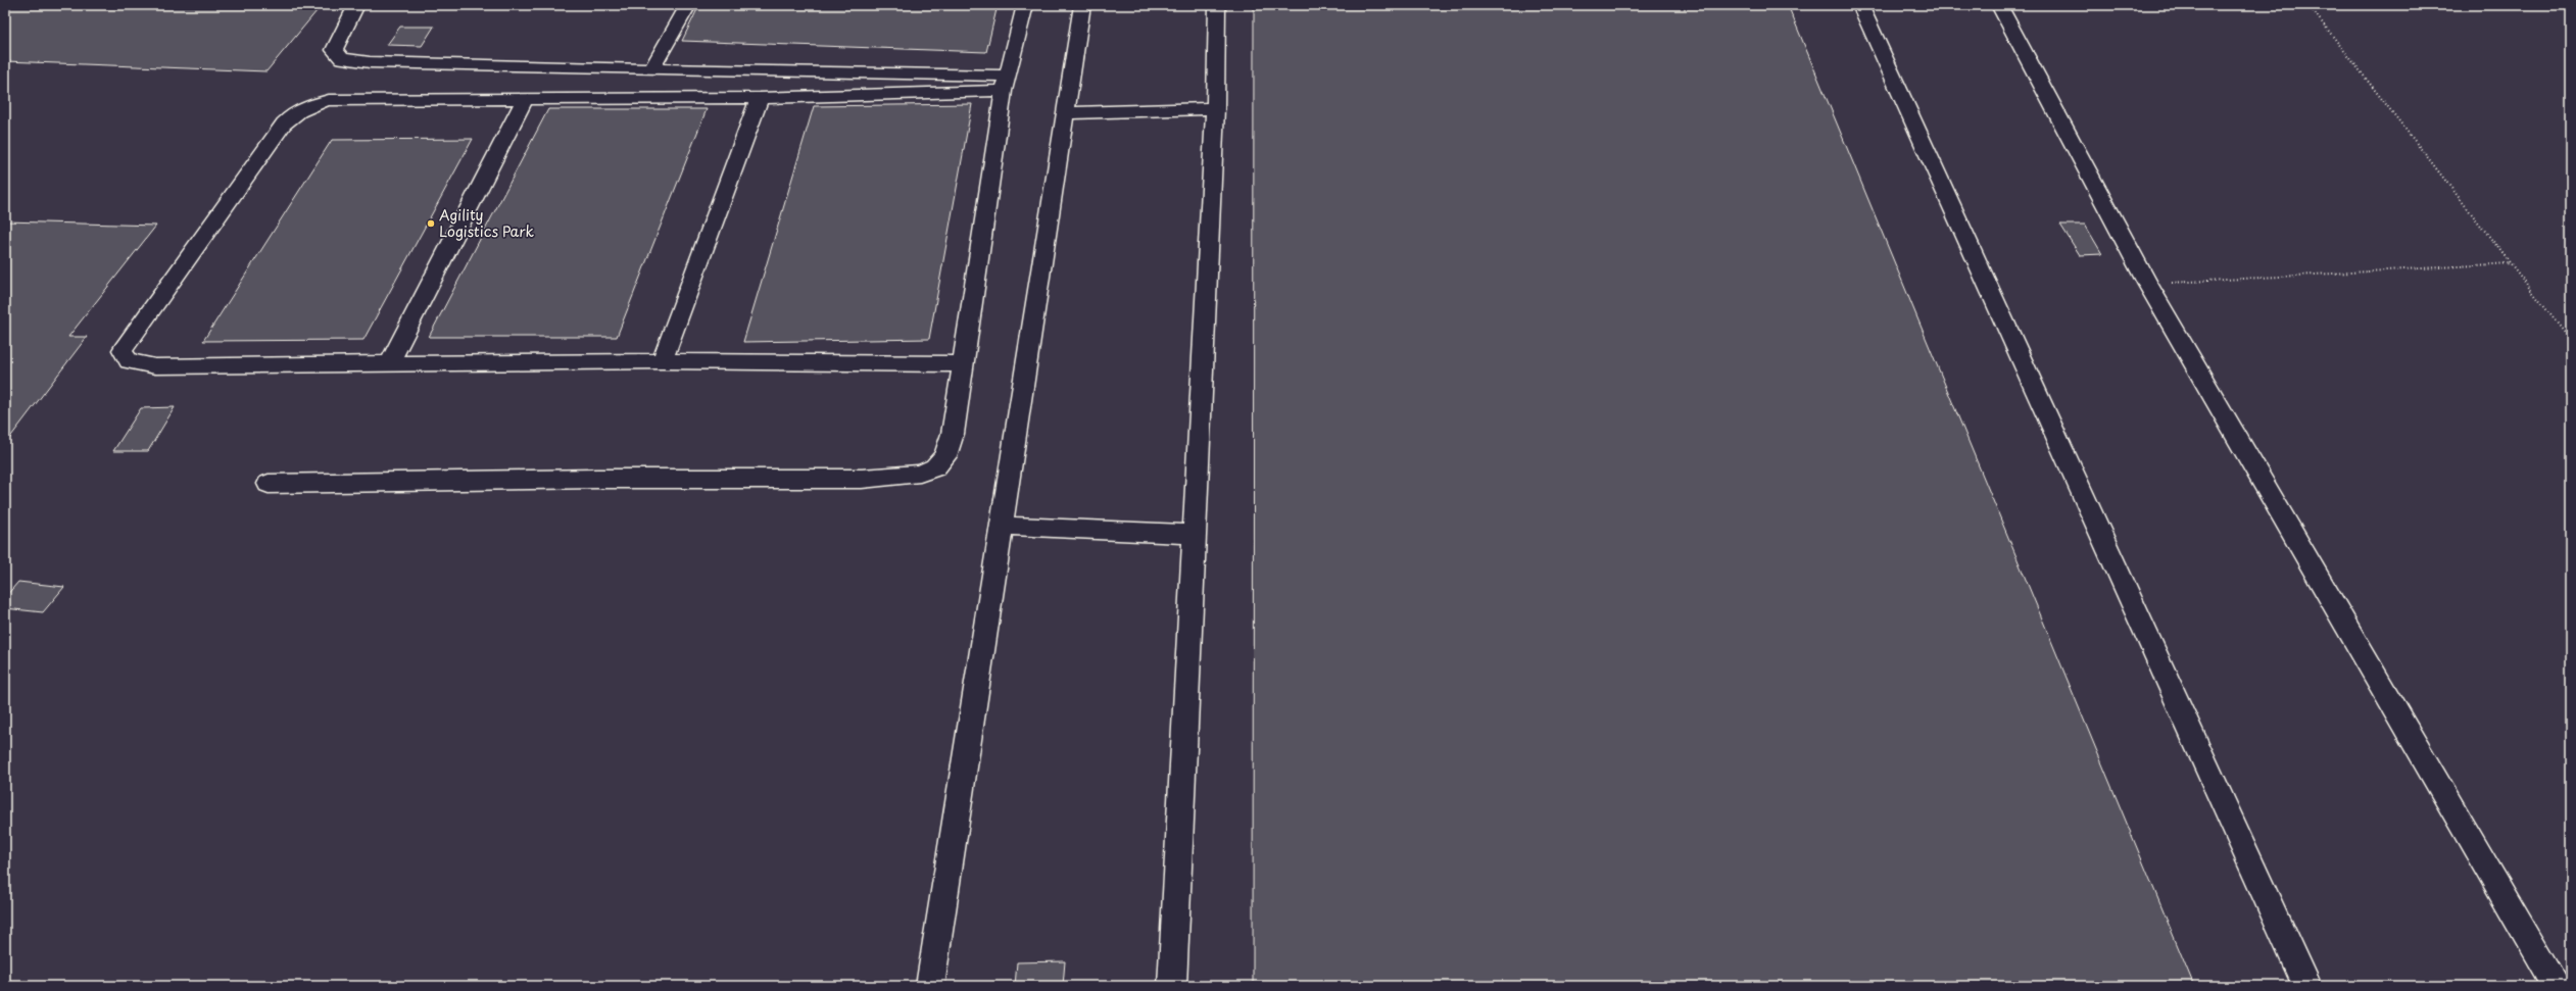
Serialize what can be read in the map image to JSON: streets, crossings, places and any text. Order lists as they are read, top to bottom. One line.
{"places":["Agility Logistics Park"]}
